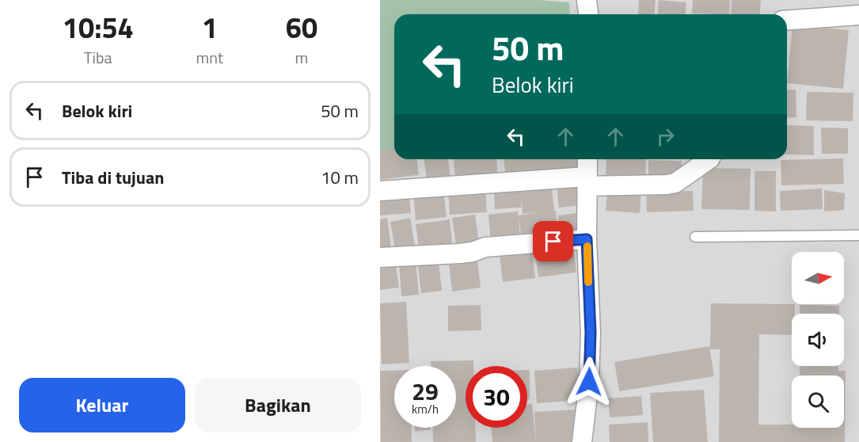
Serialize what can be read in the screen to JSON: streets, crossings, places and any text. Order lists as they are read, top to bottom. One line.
{"north":"right","page":{"eta":["10:54","Tiba","1","mnt","60","m"],"turn":["50 m","Belok kiri"],"list":[{"name":"Belok kiri","value":"50 m"},{"name":"Tiba di tujuan","value":"10 m"}],"speed":"29 km/h","limit":"30","buttons":["Keluar","Bagikan"]}}
